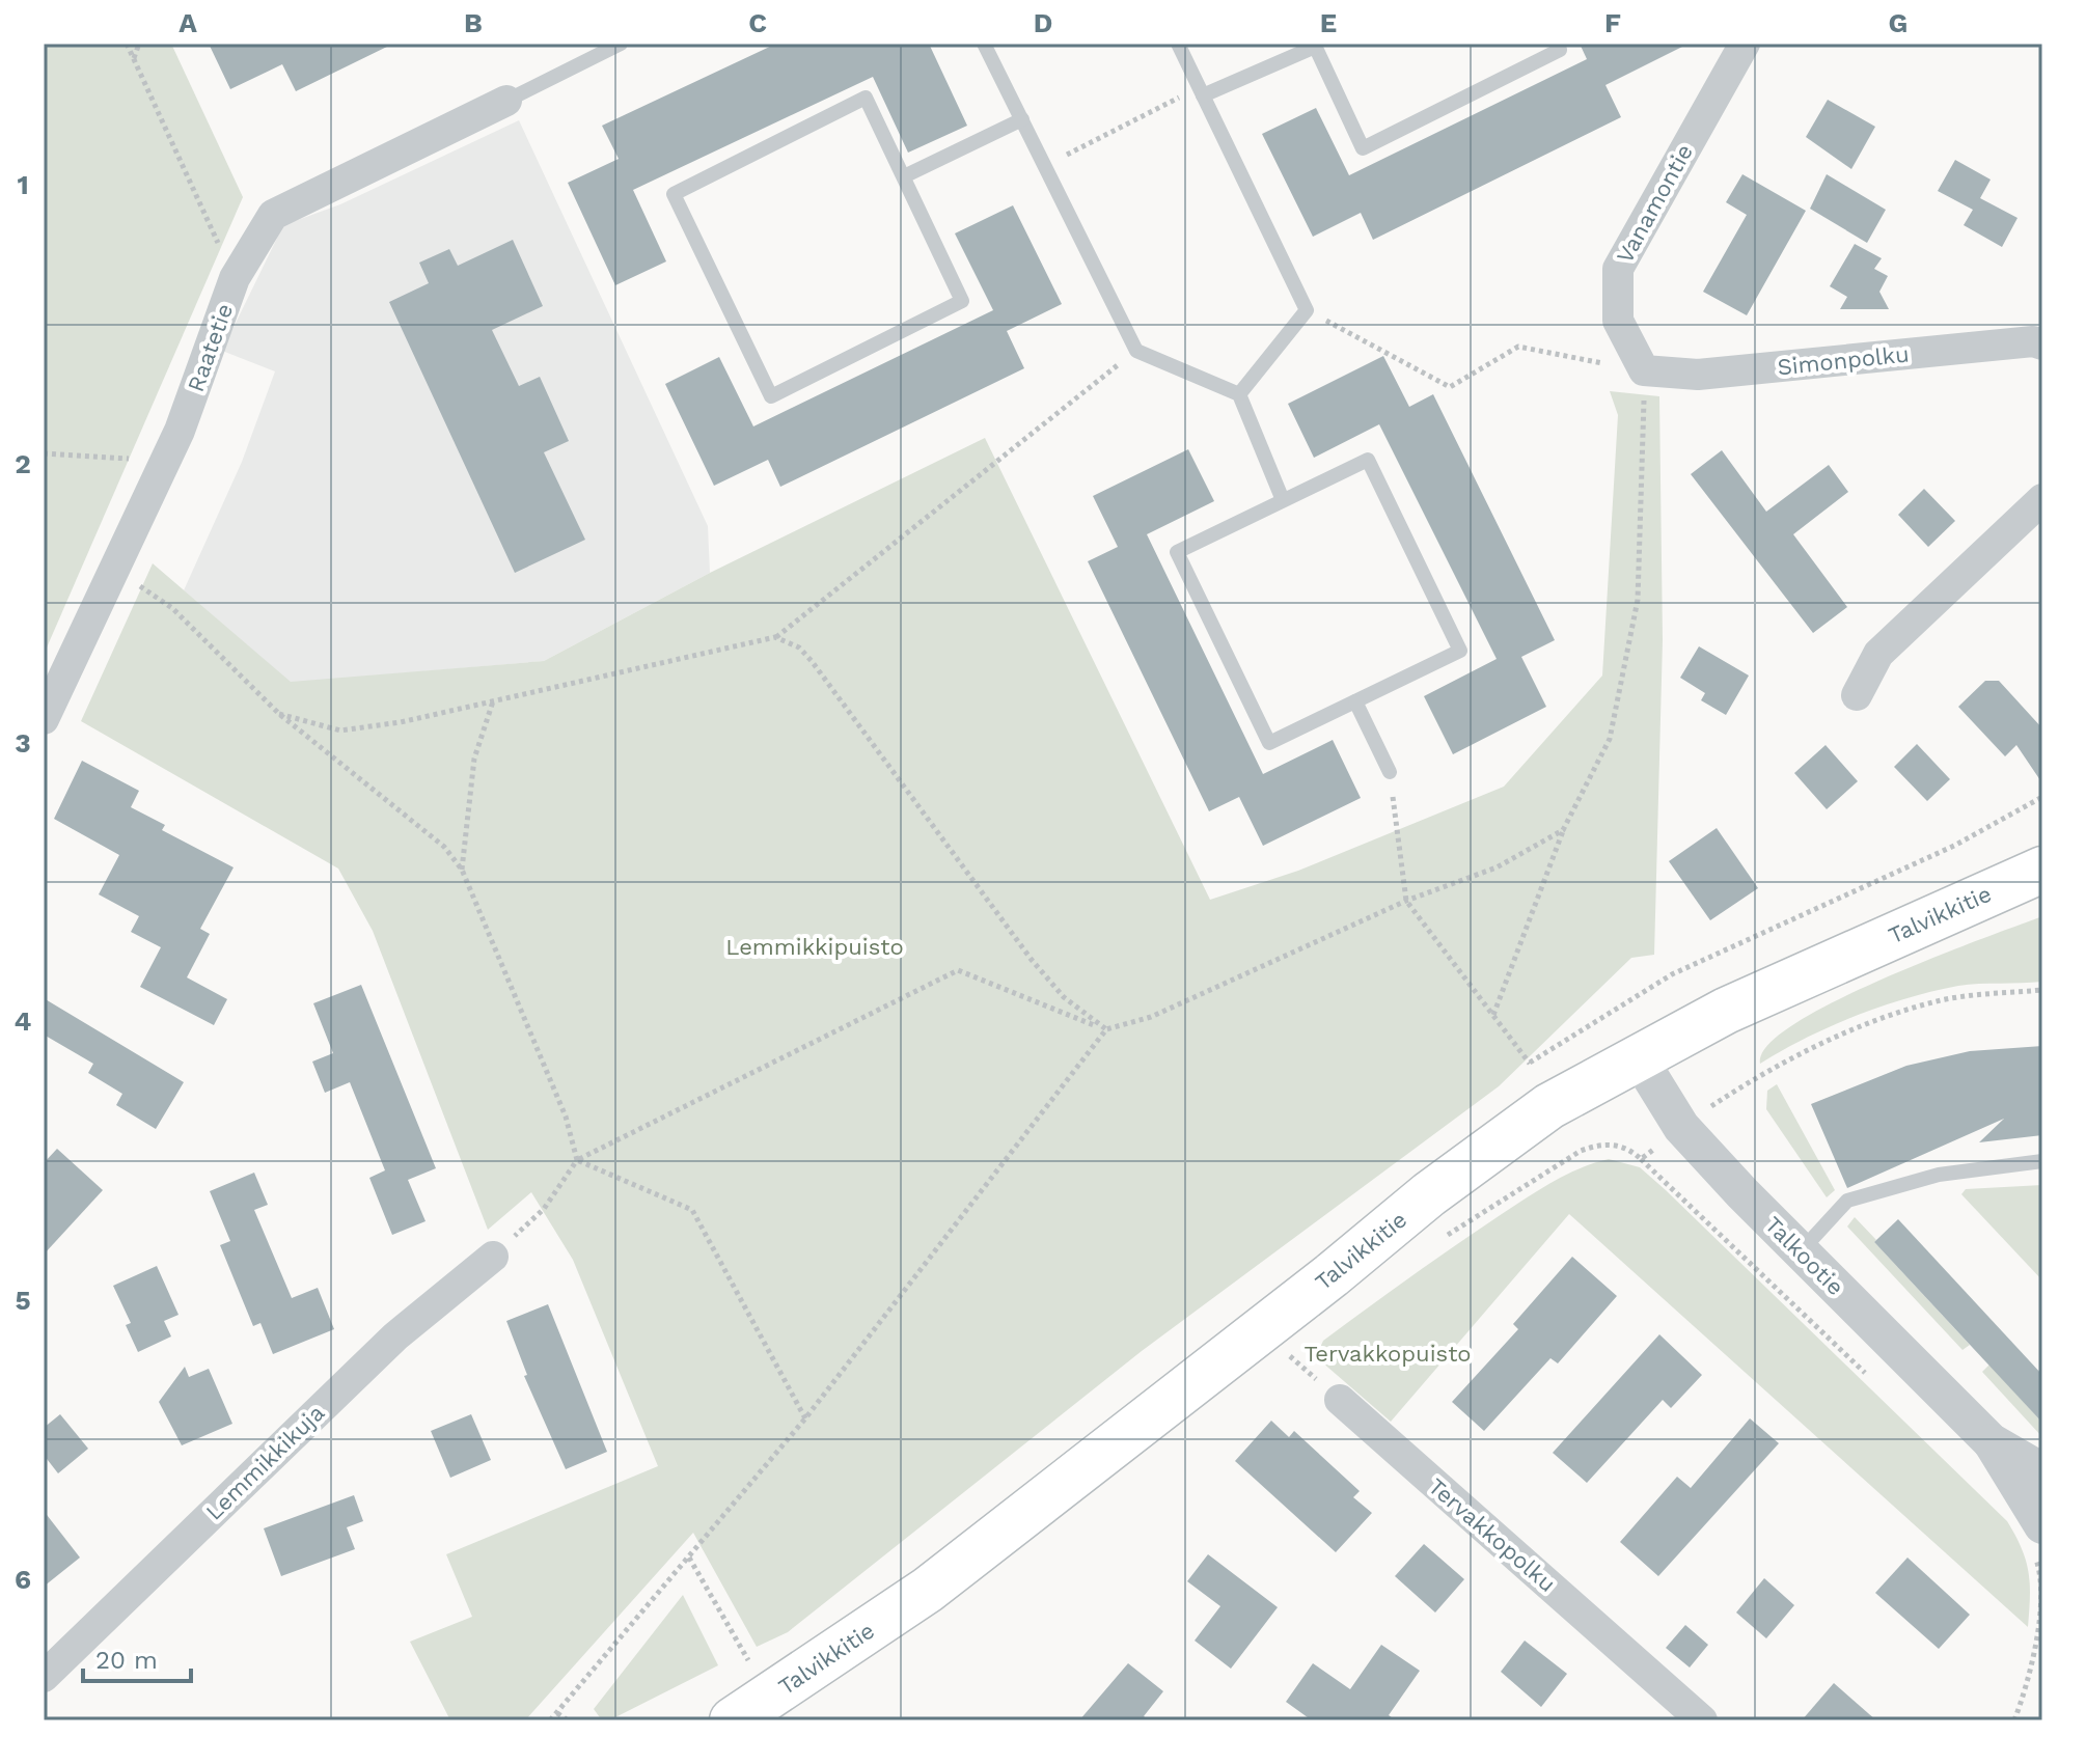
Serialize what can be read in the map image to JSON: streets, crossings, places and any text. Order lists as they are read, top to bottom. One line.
{"streets":{"main road":["Talvikkitie"],"street":["Vanamontie","Raatetie","Simonpolku","Talkootie","Lemmikkikuja","Tervakkopolku"]},"crossings":[["Vanamontie","Simonpolku"],["Talvikkitie","Talkootie"]],"parks":["Lemmikkipuisto","Tervakkopuisto"],"scale_bar":"20 m","grid":{"columns":["A","B","C","D","E","F","G"],"rows":["1","2","3","4","5","6"]}}
